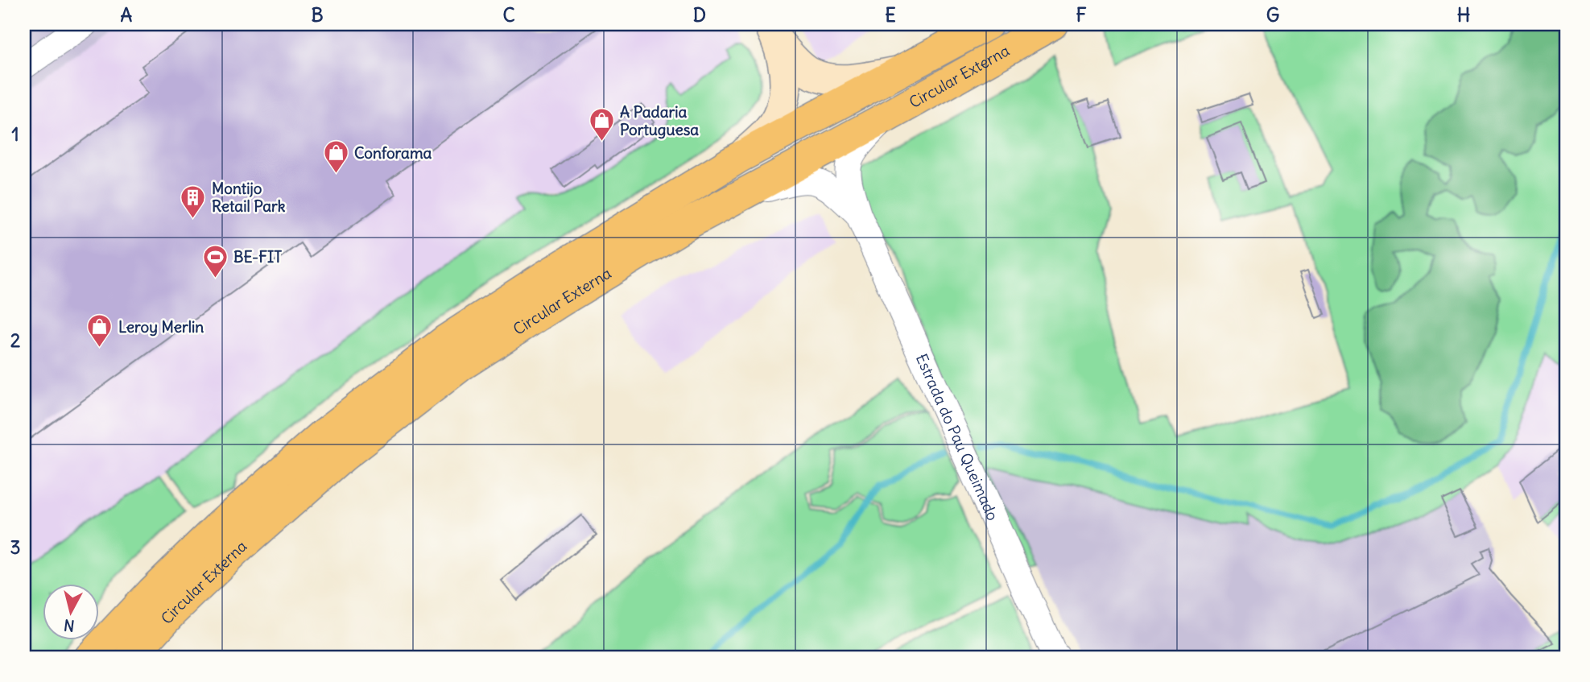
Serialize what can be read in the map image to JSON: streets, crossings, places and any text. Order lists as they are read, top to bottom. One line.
{"streets":{"main road":["Circular Externa"],"street":["Estrada do Pau Queimado"]},"crossings":[["Circular Externa","Estrada do Pau Queimado"]],"places":{"shop":["A Padaria Portuguesa","Conforama","Leroy Merlin"],"building":["Montijo Retail Park"],"sports":["BE-FIT"]},"north":"bottom","grid":{"columns":["A","B","C","D","E","F","G","H"],"rows":["1","2","3"]}}
